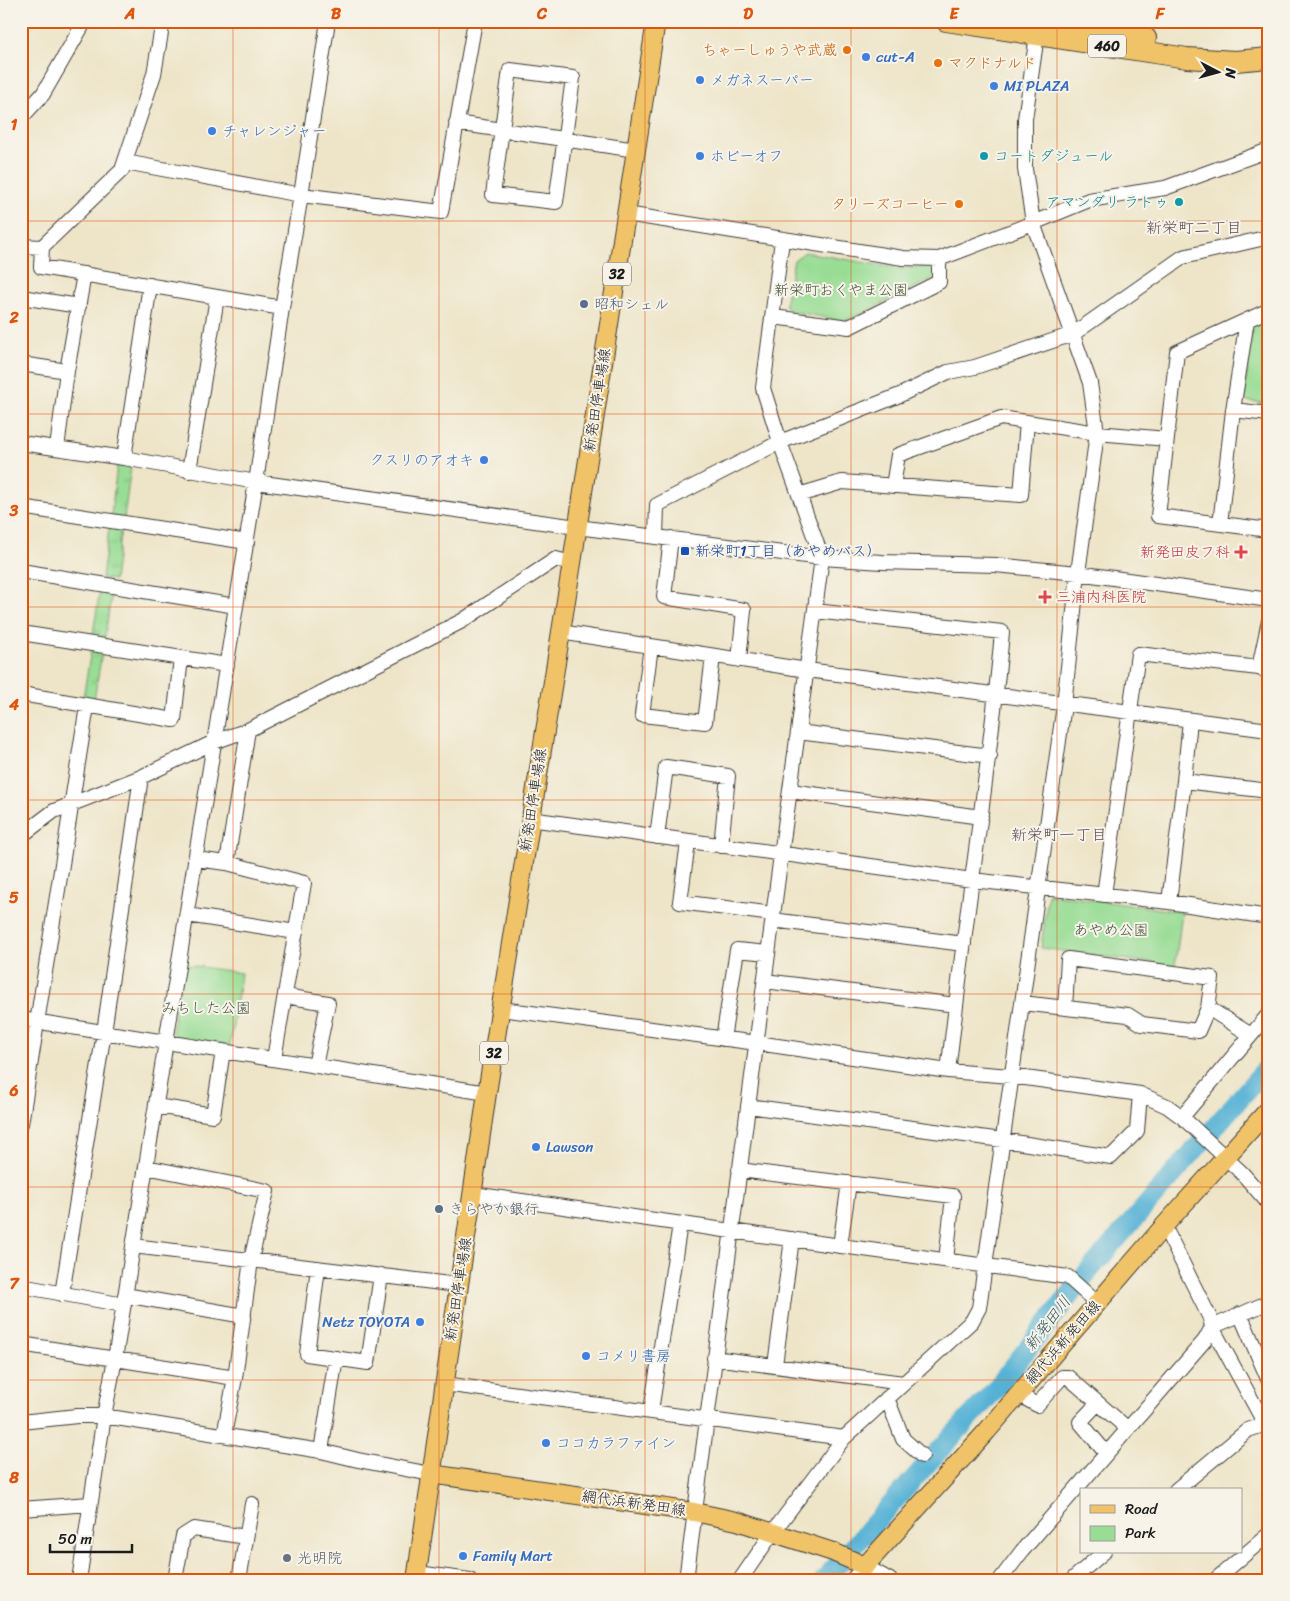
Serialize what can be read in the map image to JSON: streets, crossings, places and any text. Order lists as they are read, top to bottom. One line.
{"streets":{"highway":["460"],"main road":["32","新発田停車場線","網代浜新発田線"]},"crossings":[["新発田停車場線","網代浜新発田線"]],"districts":["新栄町二丁目","新栄町一丁目"],"water":["新発田川"],"parks":["新栄町おくやま公園","あやめ公園","みちした公園"],"places":{"other":["ちゃーしゅうや武蔵","cut-A","マクドナルド","メガネスーパー","MI PLAZA","チャレンジャー","ホビーオフ","コートダジュール","アマンダリ ラトゥ","タリーズコーヒー","昭和シェル","クスリのアオキ","Lawson","きらやか銀行","Netz TOYOTA","コメリ書房","ココカラファイン","Family Mart","光明院"],"transit":["新栄町1丁目（あやめバス）"],"health":["新発田皮フ科","三浦内科医院"]},"legend":["Road","Park"],"scale_bar":"50 m","north":"right","grid":{"columns":["A","B","C","D","E","F"],"rows":["1","2","3","4","5","6","7","8"]}}
